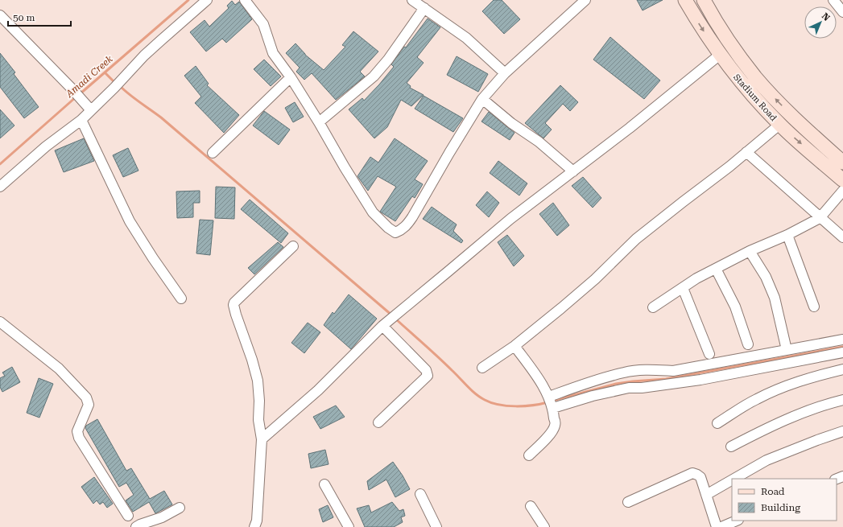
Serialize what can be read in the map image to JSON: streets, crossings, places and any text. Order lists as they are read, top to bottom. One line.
{"streets":{"main road":["Stadium Road"]},"water":["Amadi Creek"],"legend":["Road","Building"],"scale_bar":"50 m","north":"top right"}
